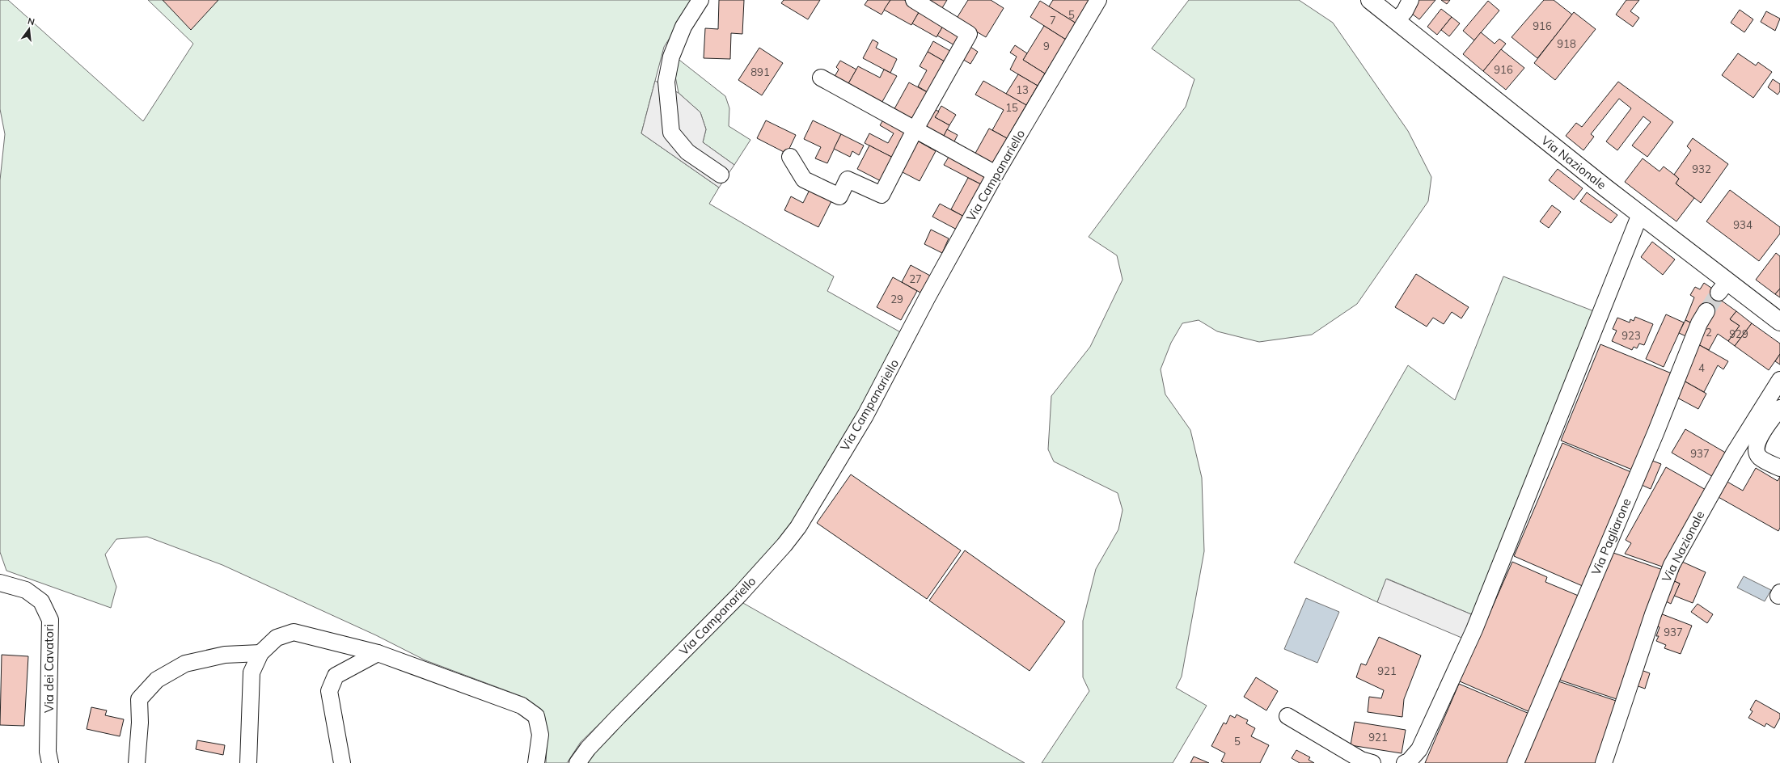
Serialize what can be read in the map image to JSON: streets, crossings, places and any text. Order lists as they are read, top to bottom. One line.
{"streets":{"main road":["Via Nazionale"],"street":["Via Campanariello","Via Pagliarone","Via dei Cavatori"]},"house_numbers":["5","7","916","918","9","916","891","13","15","932","934","27","29","2","929","923","4","937","937","921","921","5"],"north":"top"}
